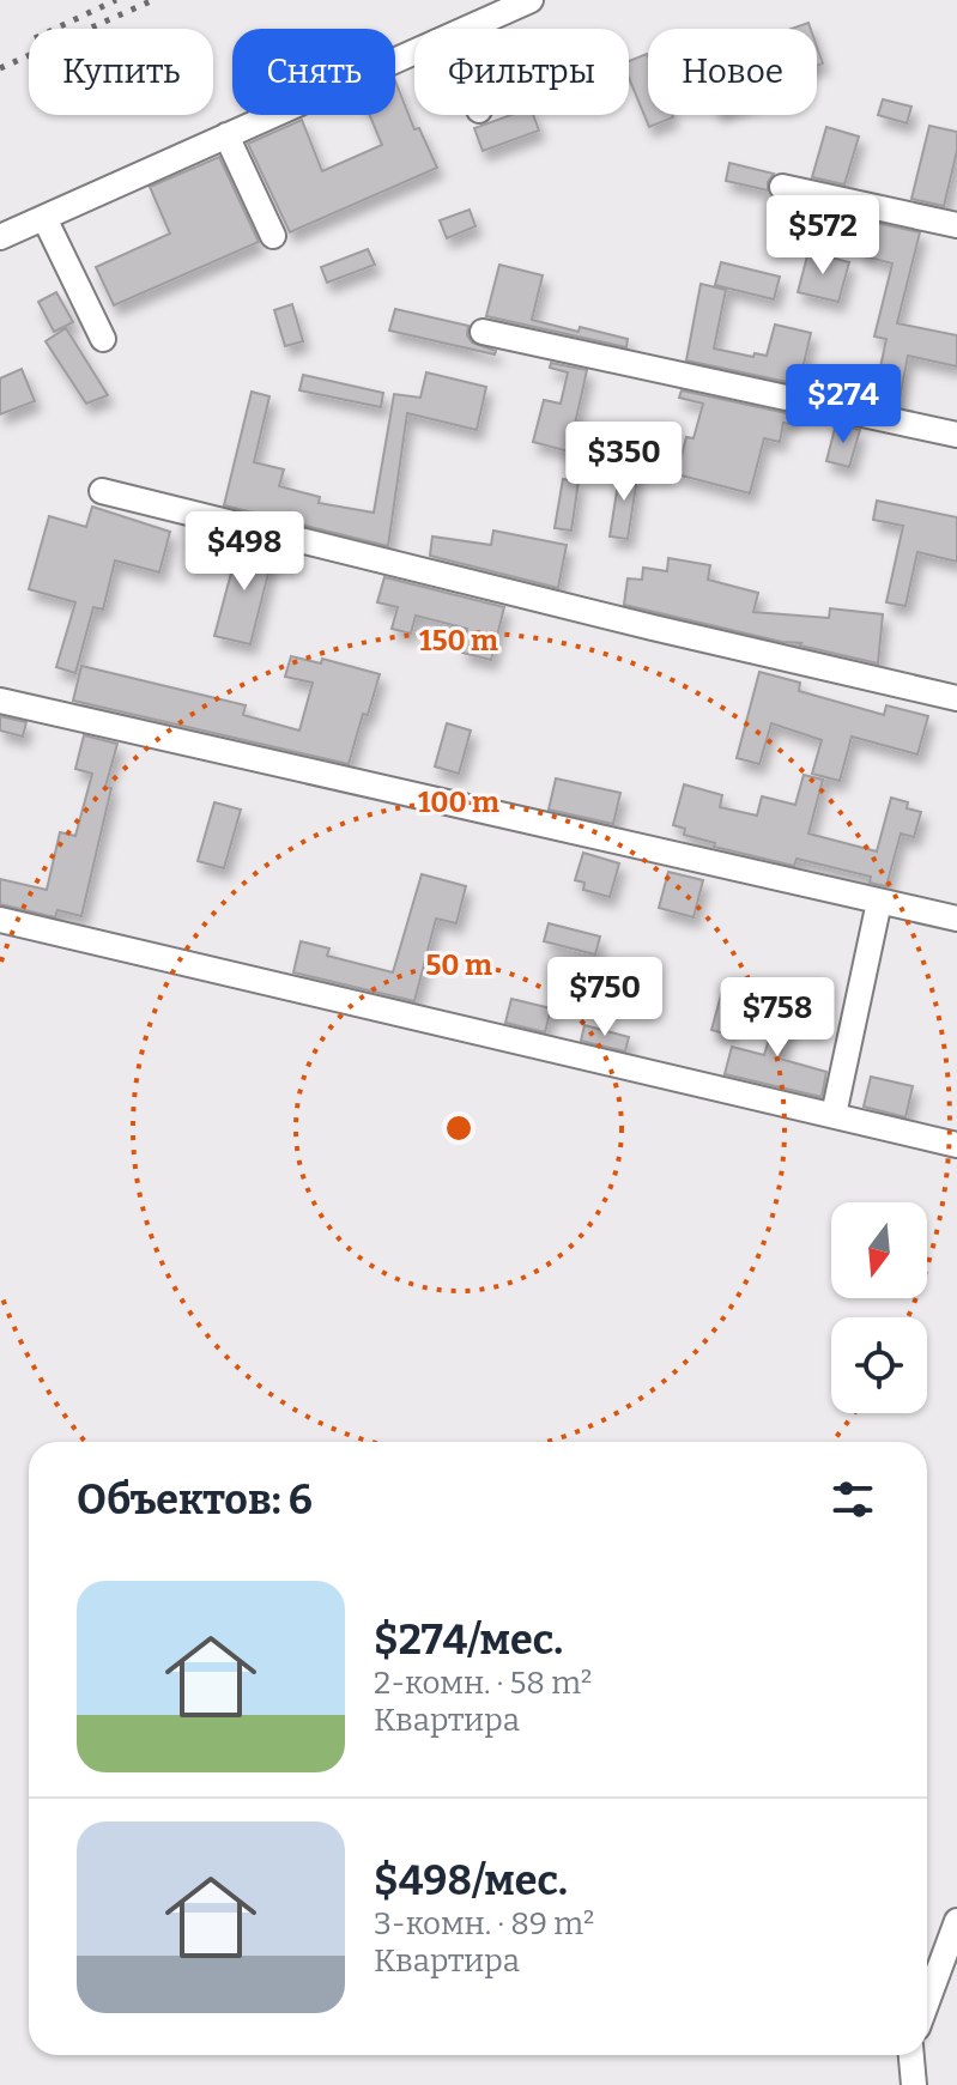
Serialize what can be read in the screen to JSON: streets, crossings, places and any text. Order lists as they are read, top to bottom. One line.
{"north":"bottom","page":{"chip":["Купить","Снять","Фильтры","Новое"],"price":["$572","$274","$350","$498","$750","$758"],"heading":"Объектов: 6","list":[{"name":"$274/мес.","note":"2-комн. · 58 m² · Квартира"},{"name":"$498/мес.","note":"3-комн. · 89 m² · Квартира"}]},"rings":["150 m","100 m","50 m"]}
